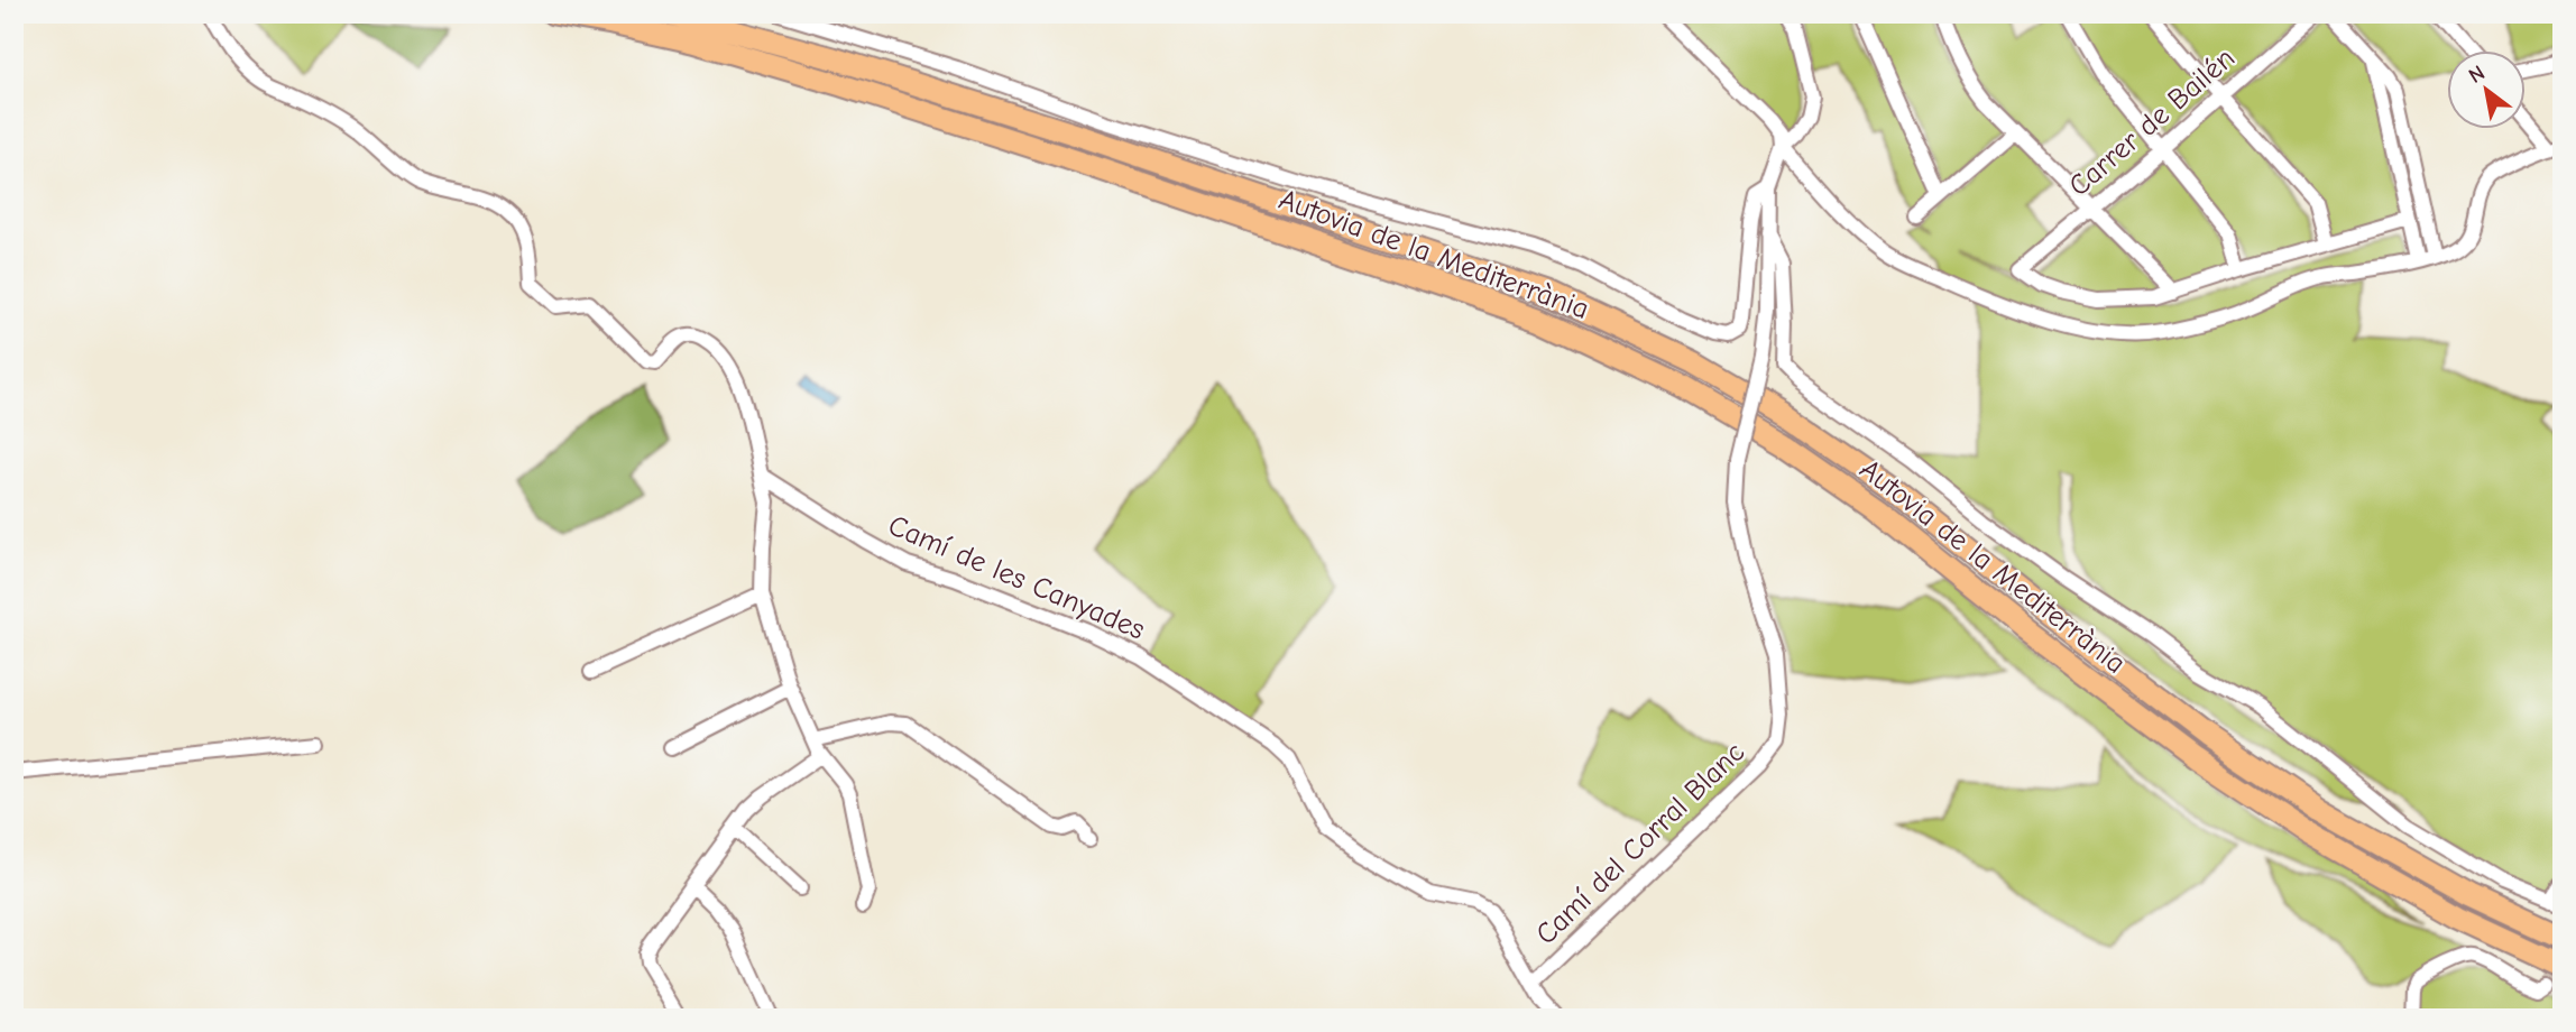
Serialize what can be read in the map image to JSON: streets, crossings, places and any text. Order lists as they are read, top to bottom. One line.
{"streets":{"highway":["Autovia de la Mediterrània"],"street":["Carrer de Bailén","Camí de les Canyades","Camí del Corral Blanc"]},"crossings":[["Camí de les Canyades","Camí del Corral Blanc"]],"north":"top left"}
